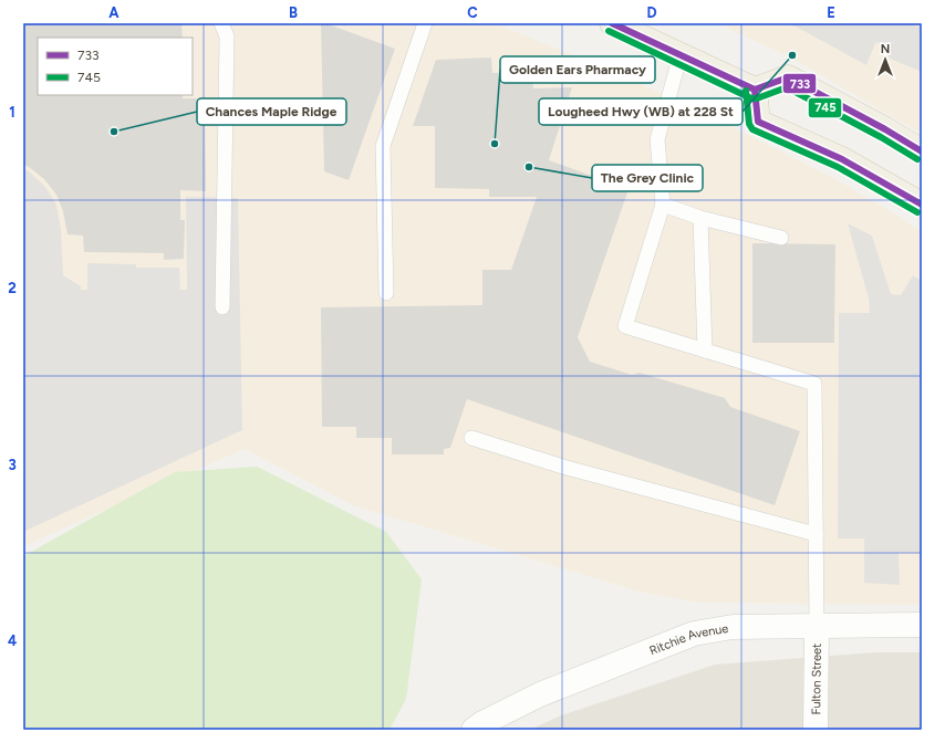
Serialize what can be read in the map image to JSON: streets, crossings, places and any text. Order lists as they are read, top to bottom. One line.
{"streets":{"street":["Ritchie Avenue","Fulton Street"]},"crossings":[["Ritchie Avenue","Fulton Street"]],"places":["Lougheed Hwy (WB) at 228 St","Chances Maple Ridge","Golden Ears Pharmacy","The Grey Clinic"],"lines":["transit line 733","transit line 745"],"legend":["733","745"],"north":"top","grid":{"columns":["A","B","C","D","E"],"rows":["1","2","3","4"]}}
